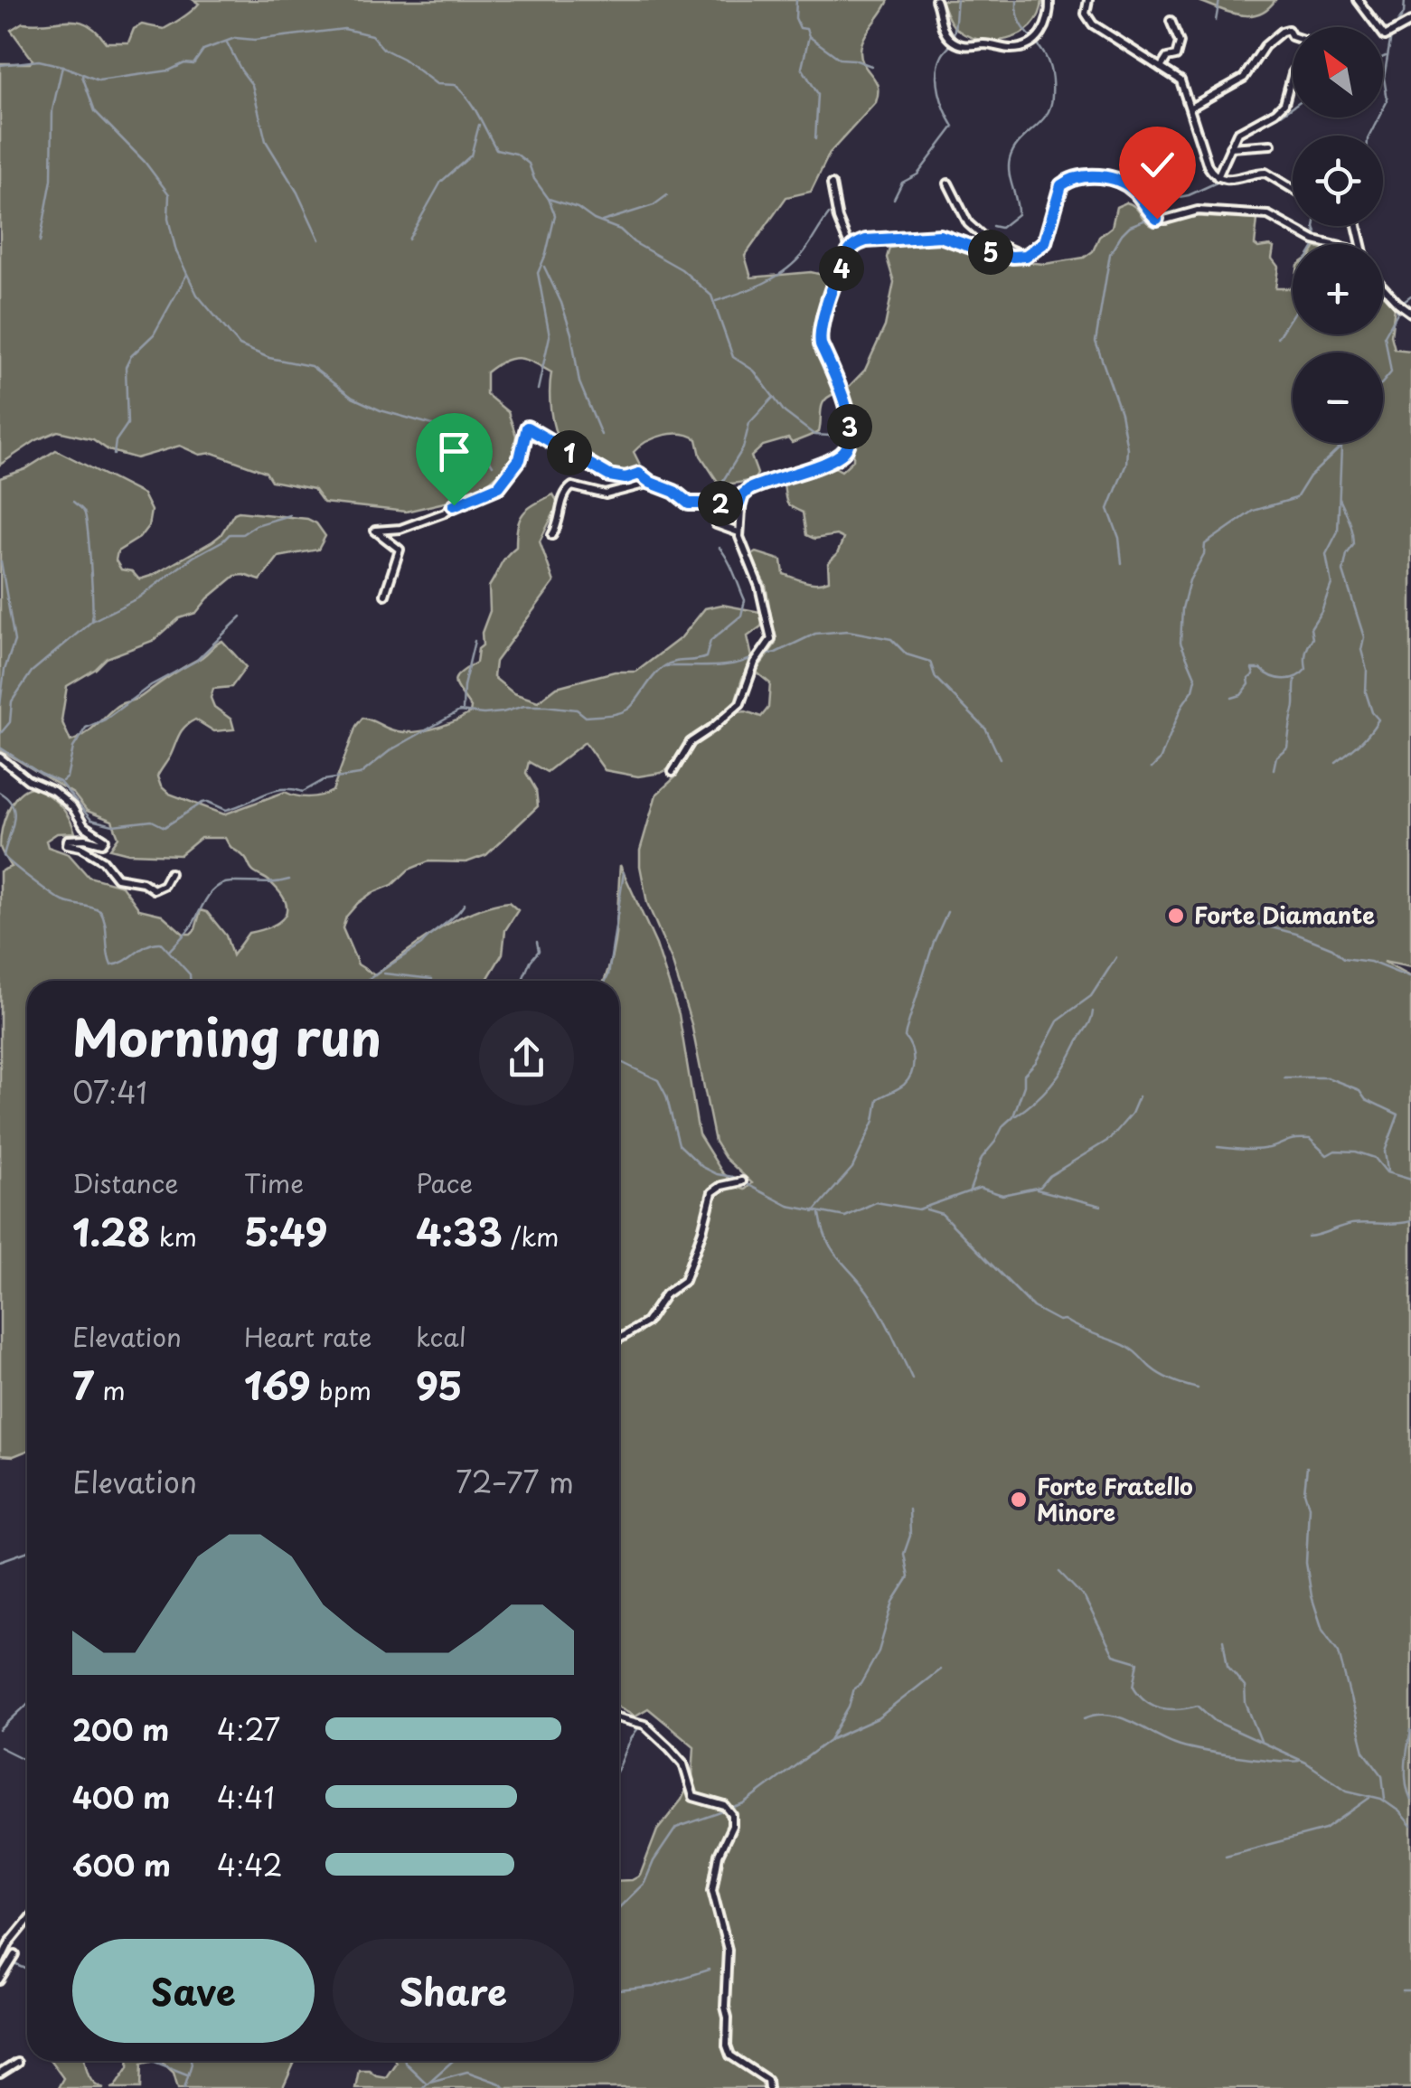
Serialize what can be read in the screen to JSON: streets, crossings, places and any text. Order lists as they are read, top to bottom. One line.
{"places":["Forte Diamante","Forte Fratello Minore"],"north":"top left","page":{"map_buttons":["+","−"],"pins":["5","4","3","1","2"],"heading":["Morning run","07:41"],"stats":[["Distance","1.28 km"],["Time","5:49"],["Pace","4:33 /km"],["Elevation","7 m"],["Heart rate","169 bpm"],["kcal","95"]],"chart":["Elevation","72–77 m"],"list":[{"name":"200 m","note":"4:27"},{"name":"400 m","note":"4:41"},{"name":"600 m","note":"4:42"}],"buttons":["Save","Share"]}}
